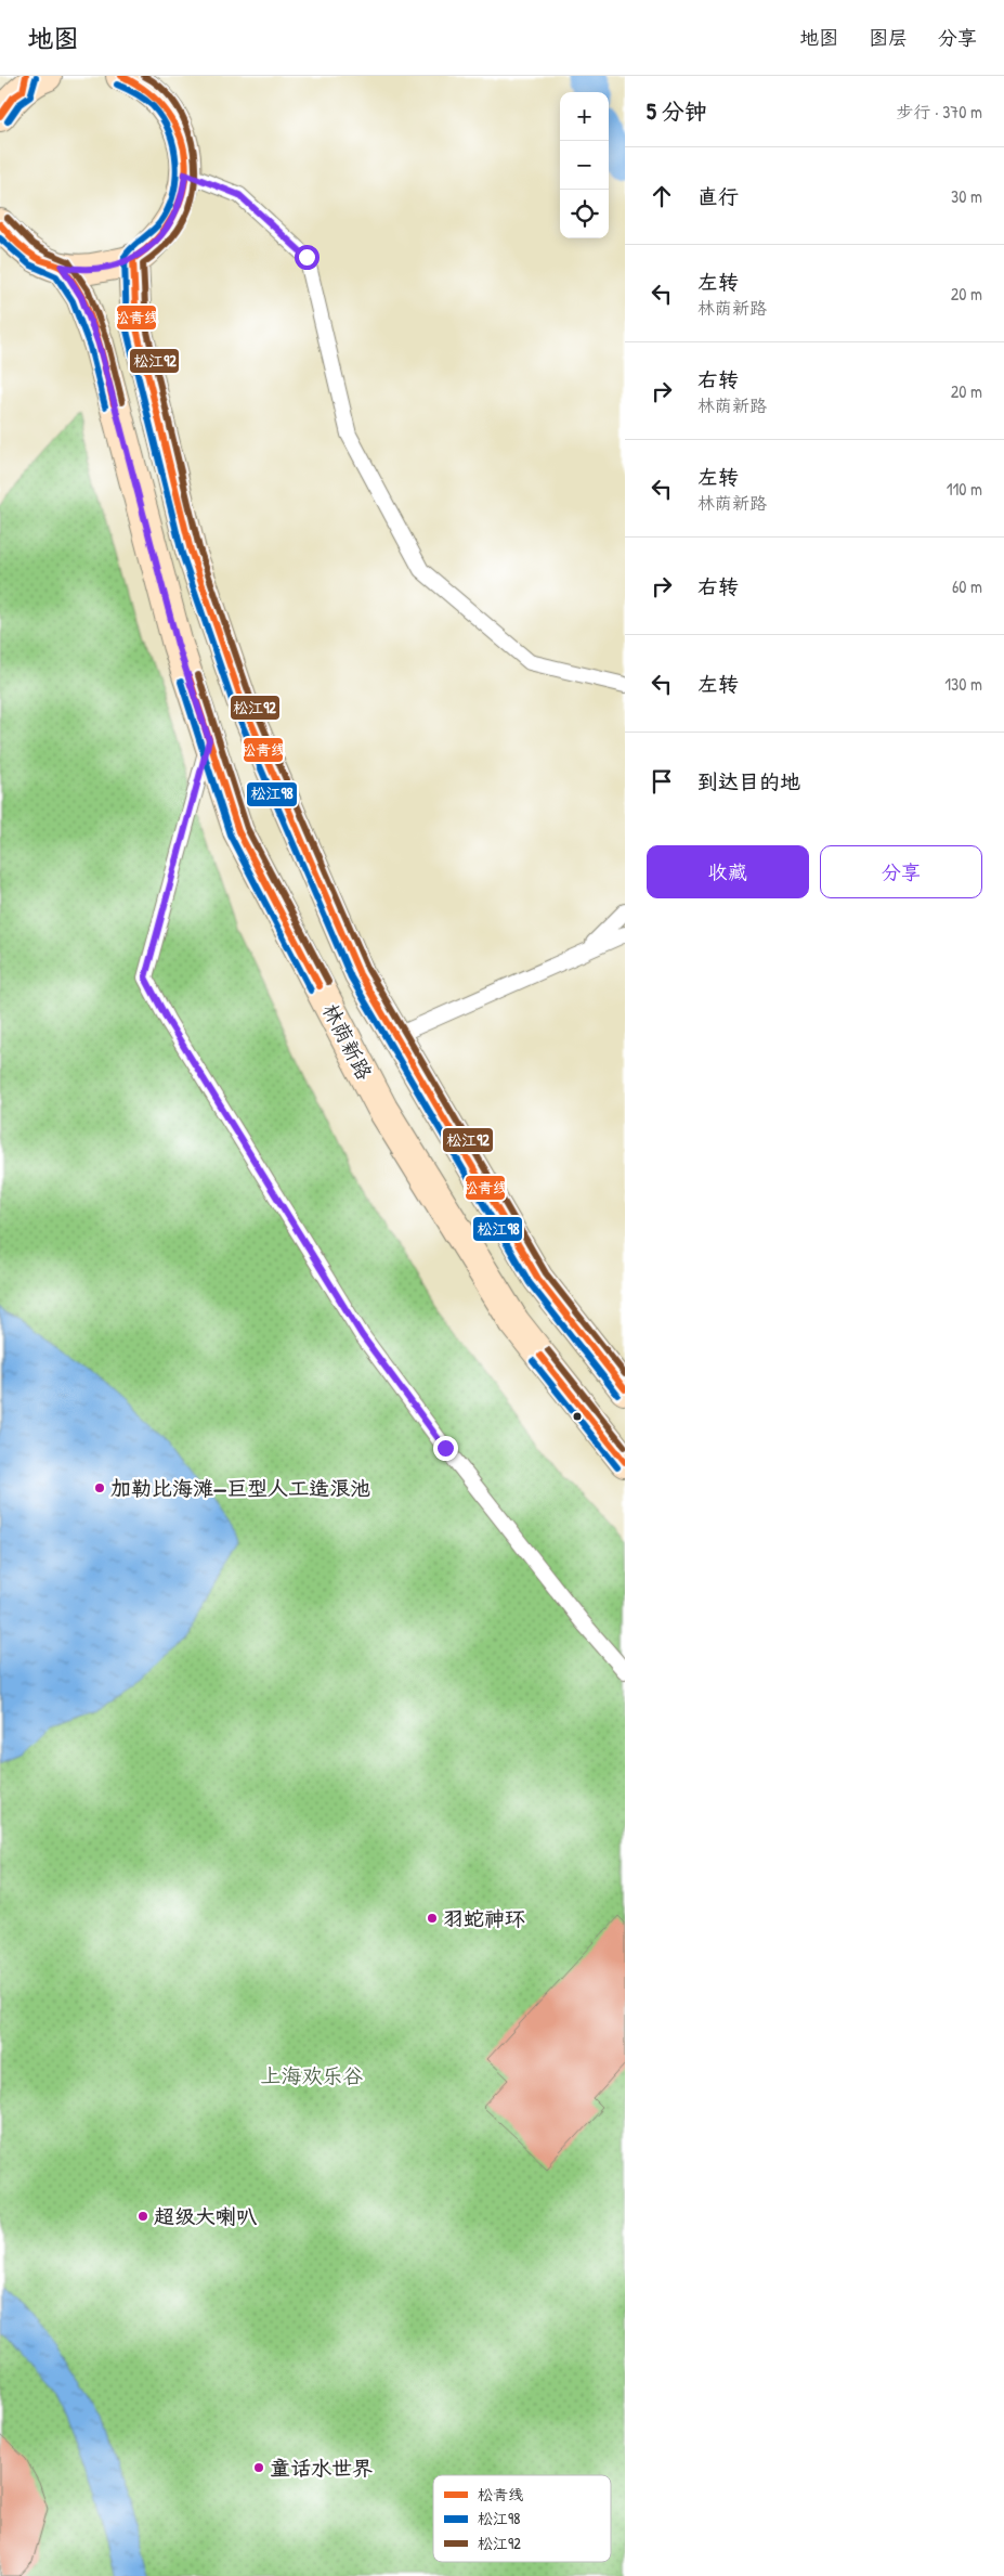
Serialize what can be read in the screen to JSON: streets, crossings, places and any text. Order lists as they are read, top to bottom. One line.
{"streets":{"main road":["林荫新路"]},"parks":["上海欢乐谷"],"places":["加勒比海滩—巨型人工造浪池","羽蛇神环","超级大喇叭","童话水世界"],"lines":["transit line 松青线","transit line 松江92","transit line 松江98"],"legend":["松青线","松江98","松江92"],"page":{"header":"地图","nav":["地图","图层","分享"],"heading":["5 分钟","步行 · 370 m"],"map_buttons":["+","−"],"list":[["直行","30 m"],["左转","林荫新路","20 m"],["右转","林荫新路","20 m"],["左转","林荫新路","110 m"],["右转","60 m"],["左转","130 m"],"到达目的地"],"buttons":["收藏","分享"]}}
